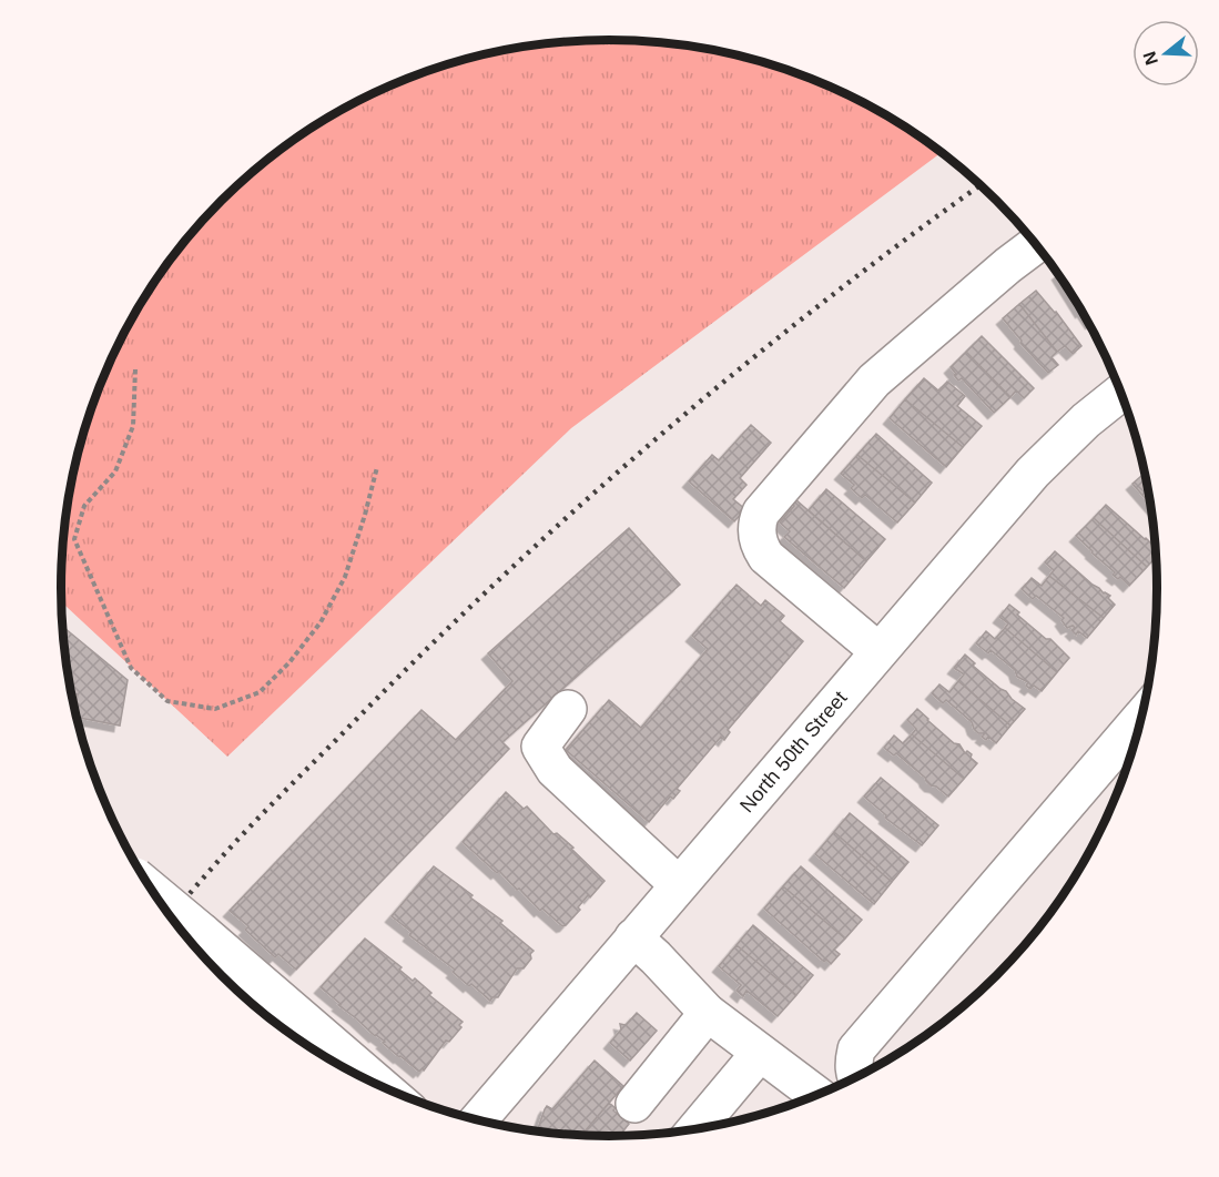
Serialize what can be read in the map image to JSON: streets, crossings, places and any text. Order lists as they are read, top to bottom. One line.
{"streets":{"main road":["North 50th Street"]},"north":"left"}
